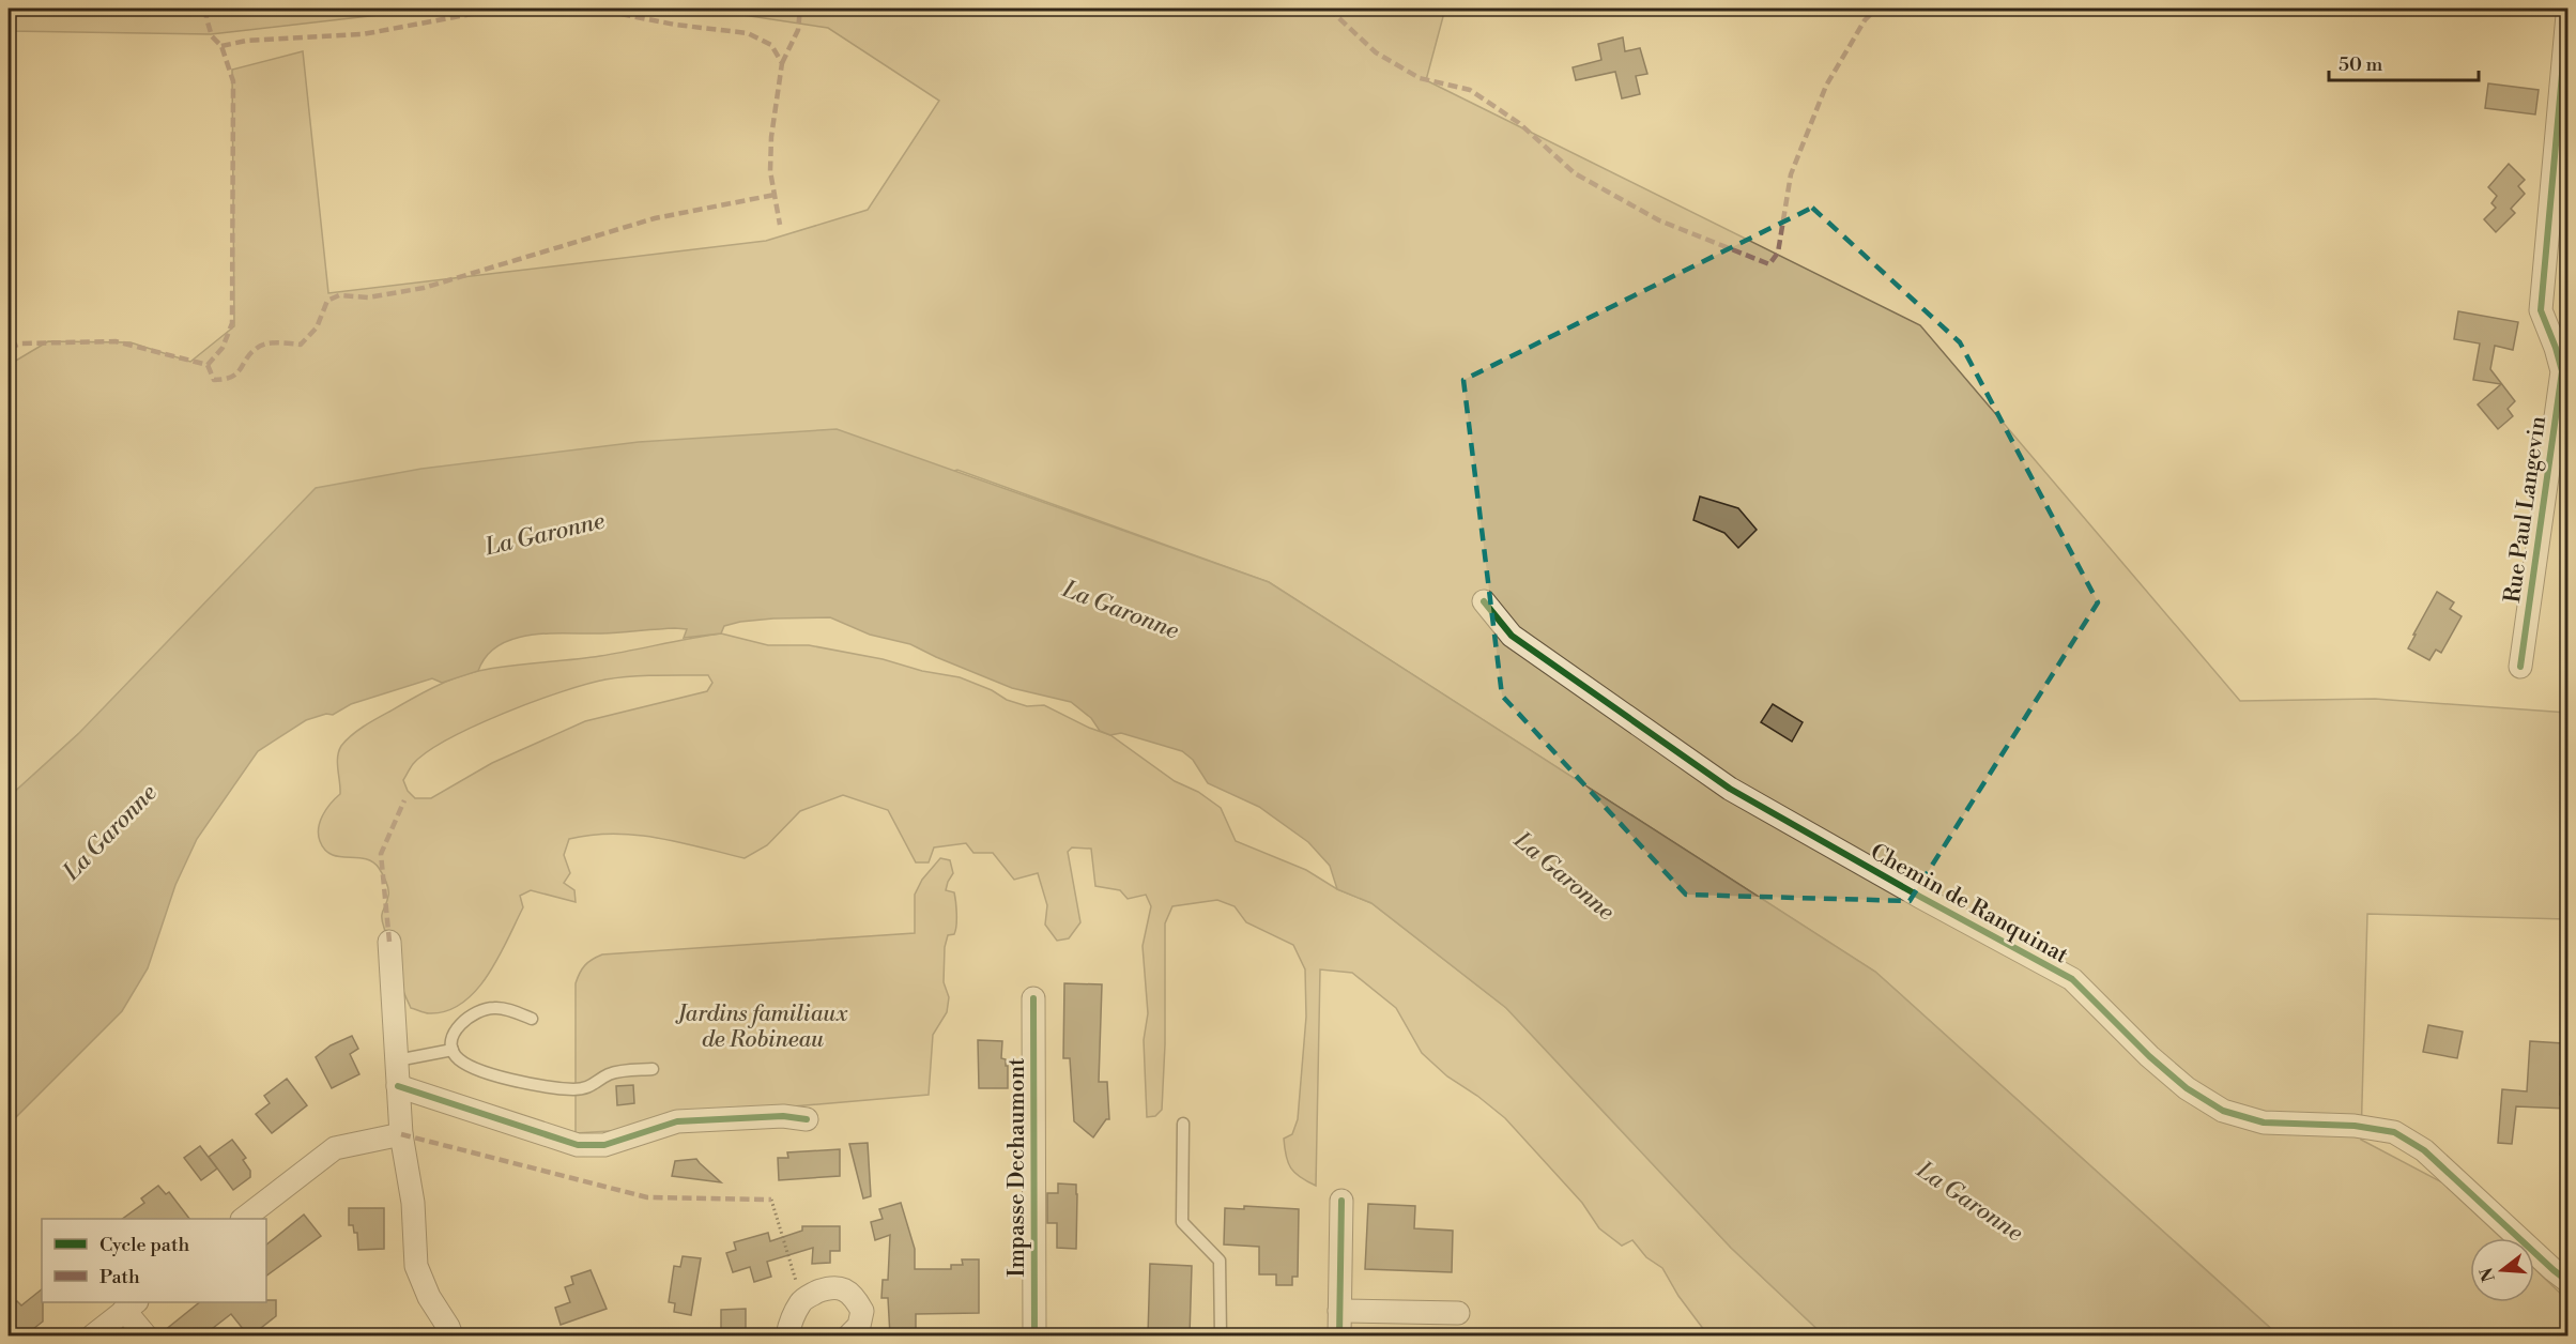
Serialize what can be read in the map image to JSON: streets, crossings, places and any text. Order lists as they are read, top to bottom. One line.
{"streets":{"street":["Rue Paul Langevin","Chemin de Ranquinat","Impasse Dechaumont"]},"water":["La Garonne"],"parks":["Jardins familiaux de Robineau"],"legend":["Cycle path","Path"],"scale_bar":"50 m","north":"left"}
